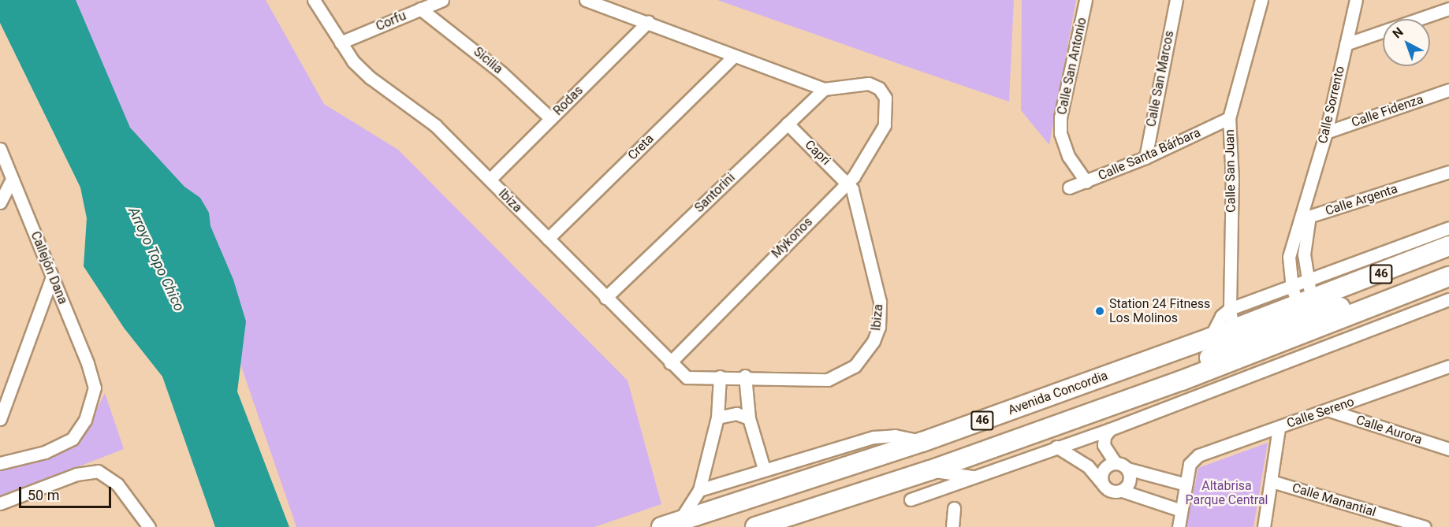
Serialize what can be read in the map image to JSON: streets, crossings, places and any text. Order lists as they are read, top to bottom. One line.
{"streets":{"main road":["46","Avenida Concordia"],"street":["Corfu","Sicilia","Calle San Antonio","Calle San Marcos","Rodas","Calle Sorrento","Calle Fidenza","Creta","Capri","Calle Santa Bárbara","Calle San Juan","Santorini","Calle Argenta","Ibiza","Mykonos","Callejón Dana","Calle Sereno","Calle Aurora","Calle Manantial"]},"crossings":[["Corfu","Sicilia"],["Corfu","Ibiza"],["Sicilia","Rodas"],["Calle San Antonio","Calle Santa Bárbara"],["Calle San Marcos","Calle Santa Bárbara"],["Rodas","Ibiza"],["Calle Sorrento","Calle Fidenza"],["Calle Sorrento","Calle Argenta"],["Calle Sorrento","46"],["Creta","Ibiza"],["Capri","Santorini"],["Capri","Ibiza"],["Capri","Mykonos"],["Calle Santa Bárbara","Calle San Juan"],["Calle San Juan","Avenida Concordia"],["Santorini","Ibiza"],["Santorini","Mykonos"],["Calle Argenta","46"],["Ibiza","Mykonos"],["Calle Sereno","Calle Aurora"]],"water":["Arroyo Topo Chico"],"parks":["Altabrisa Parque Central"],"places":["Station 24 Fitness Los Molinos"],"scale_bar":"50 m","north":"top left"}
